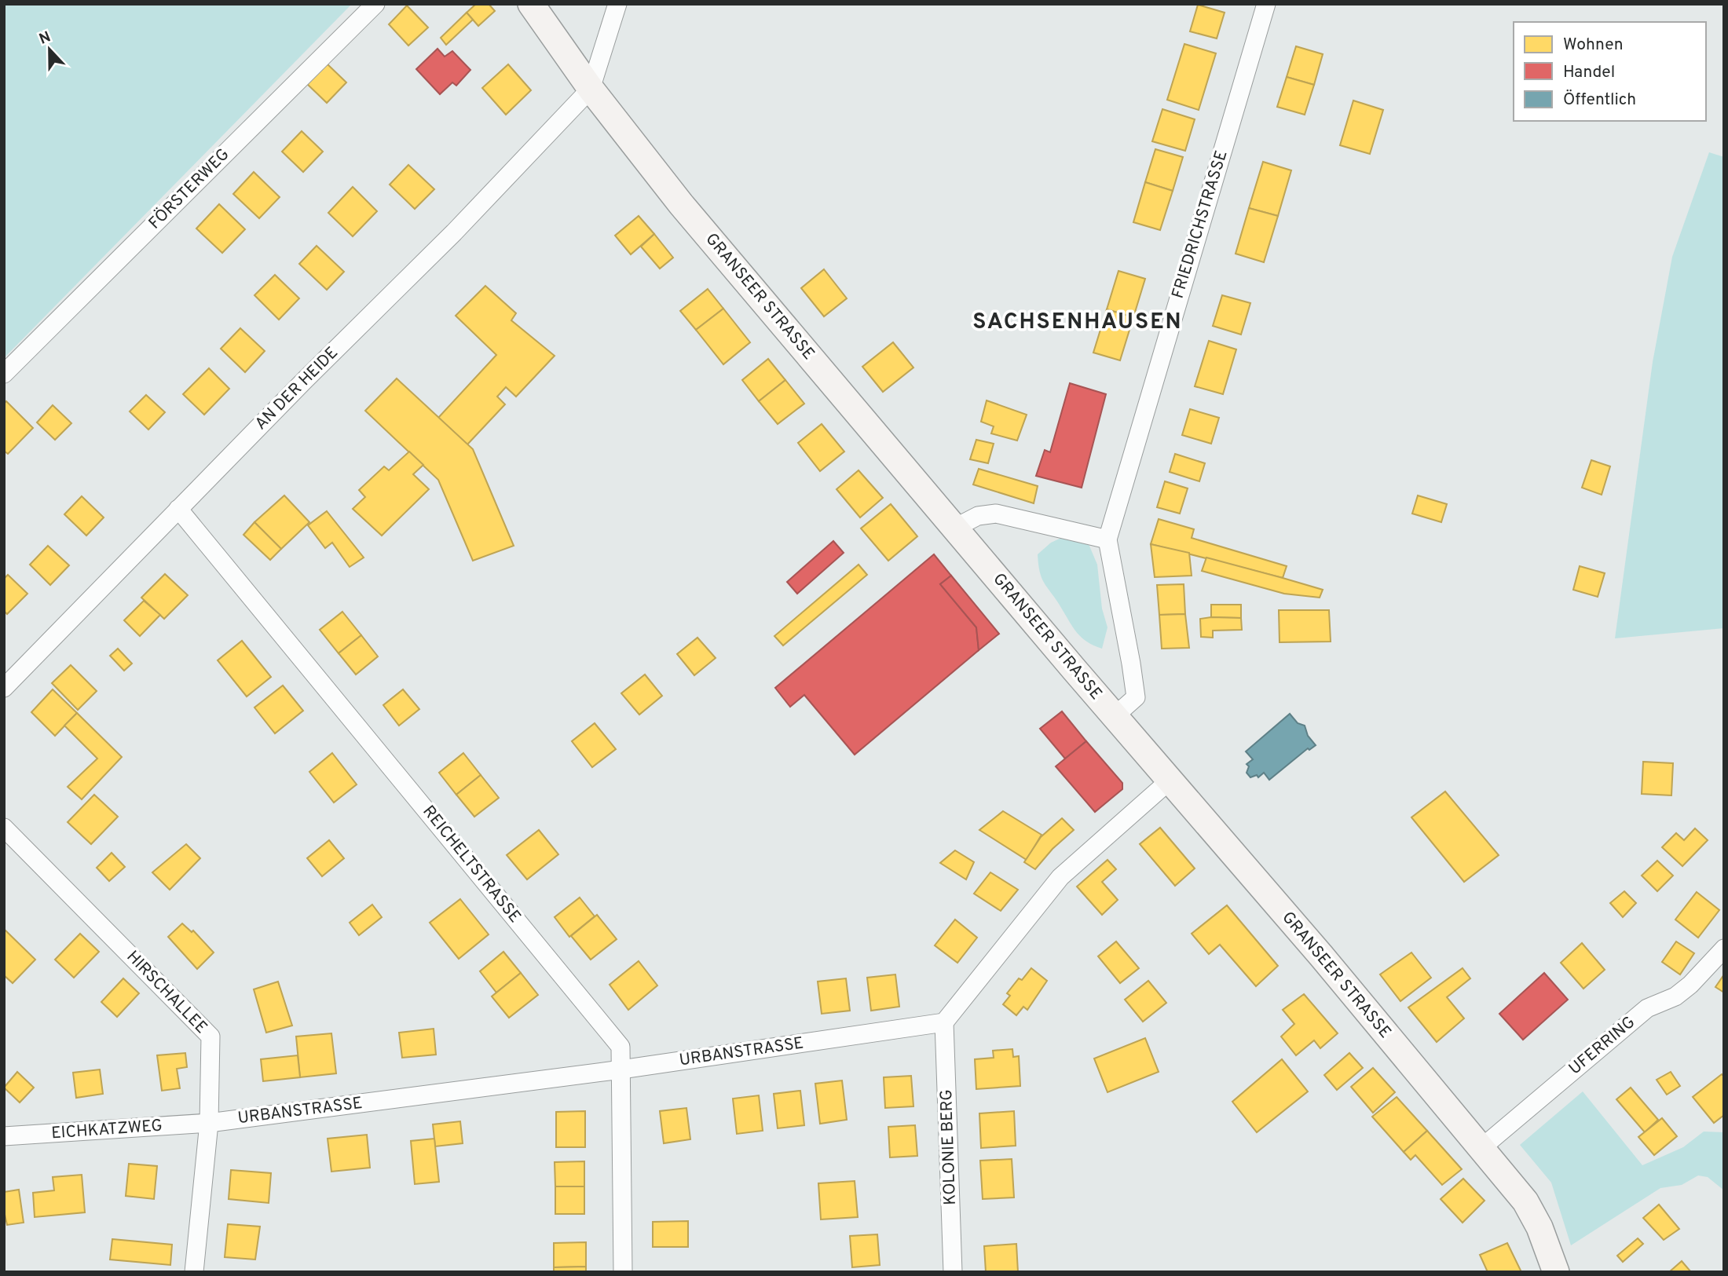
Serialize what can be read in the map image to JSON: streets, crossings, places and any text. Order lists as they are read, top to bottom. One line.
{"streets":{"main road":["GRANSEER STRASSE"],"street":["FÖRSTERWEG","FRIEDRICHSTRASSE","AN DER HEIDE","REICHELTSTRASSE","HIRSCHALLEE","UFERRING","URBANSTRASSE","EICHKATZWEG","KOLONIE BERG"]},"crossings":[["FRIEDRICHSTRASSE","GRANSEER STRASSE"],["GRANSEER STRASSE","AN DER HEIDE"],["GRANSEER STRASSE","UFERRING"],["AN DER HEIDE","REICHELTSTRASSE"],["REICHELTSTRASSE","URBANSTRASSE"],["HIRSCHALLEE","URBANSTRASSE"],["HIRSCHALLEE","EICHKATZWEG"],["URBANSTRASSE","EICHKATZWEG"],["URBANSTRASSE","KOLONIE BERG"]],"districts":["SACHSENHAUSEN"],"legend":["Wohnen","Handel","Öffentlich"],"north":"top"}
